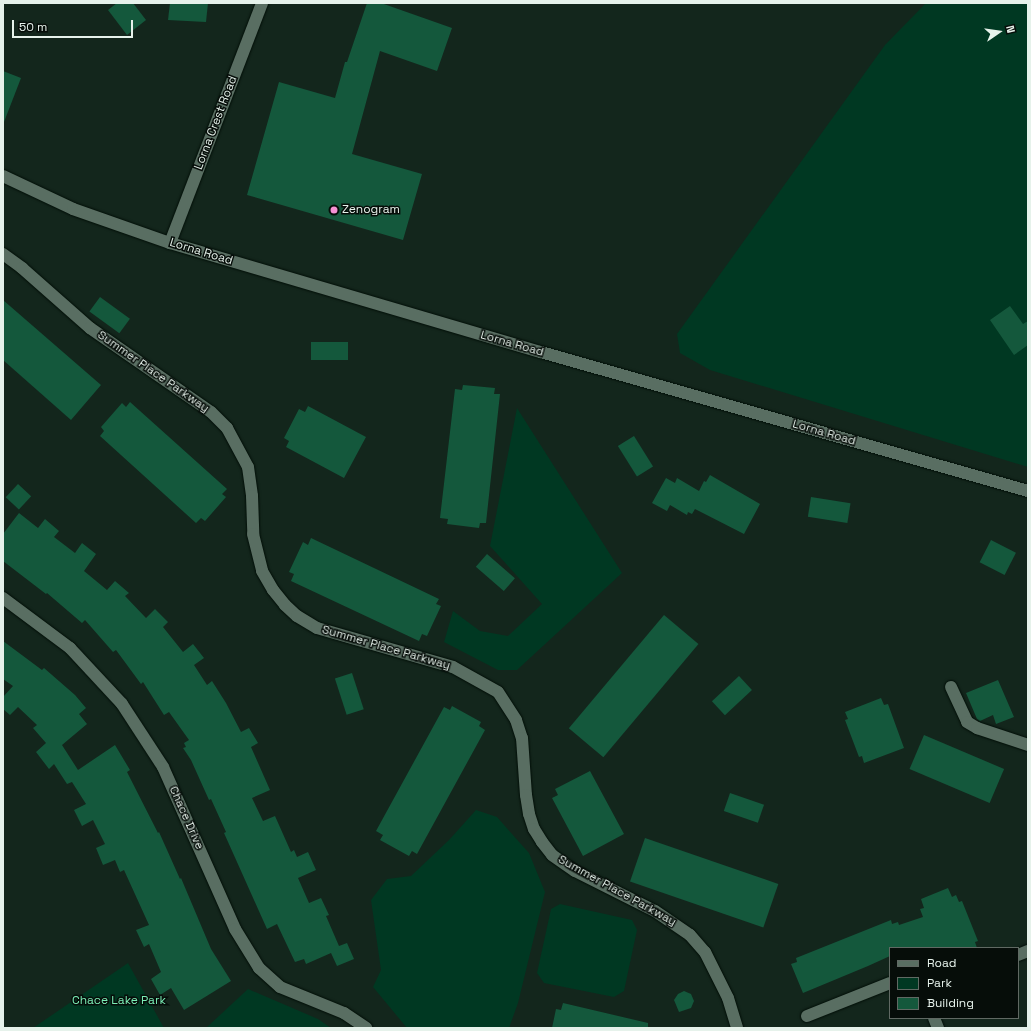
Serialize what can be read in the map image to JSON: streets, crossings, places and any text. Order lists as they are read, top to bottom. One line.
{"streets":{"street":["Lorna Crest Road","Lorna Road","Summer Place Parkway","Chace Drive"]},"crossings":[["Lorna Crest Road","Lorna Road"]],"parks":["Chace Lake Park"],"places":["Zenogram"],"legend":["Road","Park","Building"],"scale_bar":"50 m","north":"right"}
